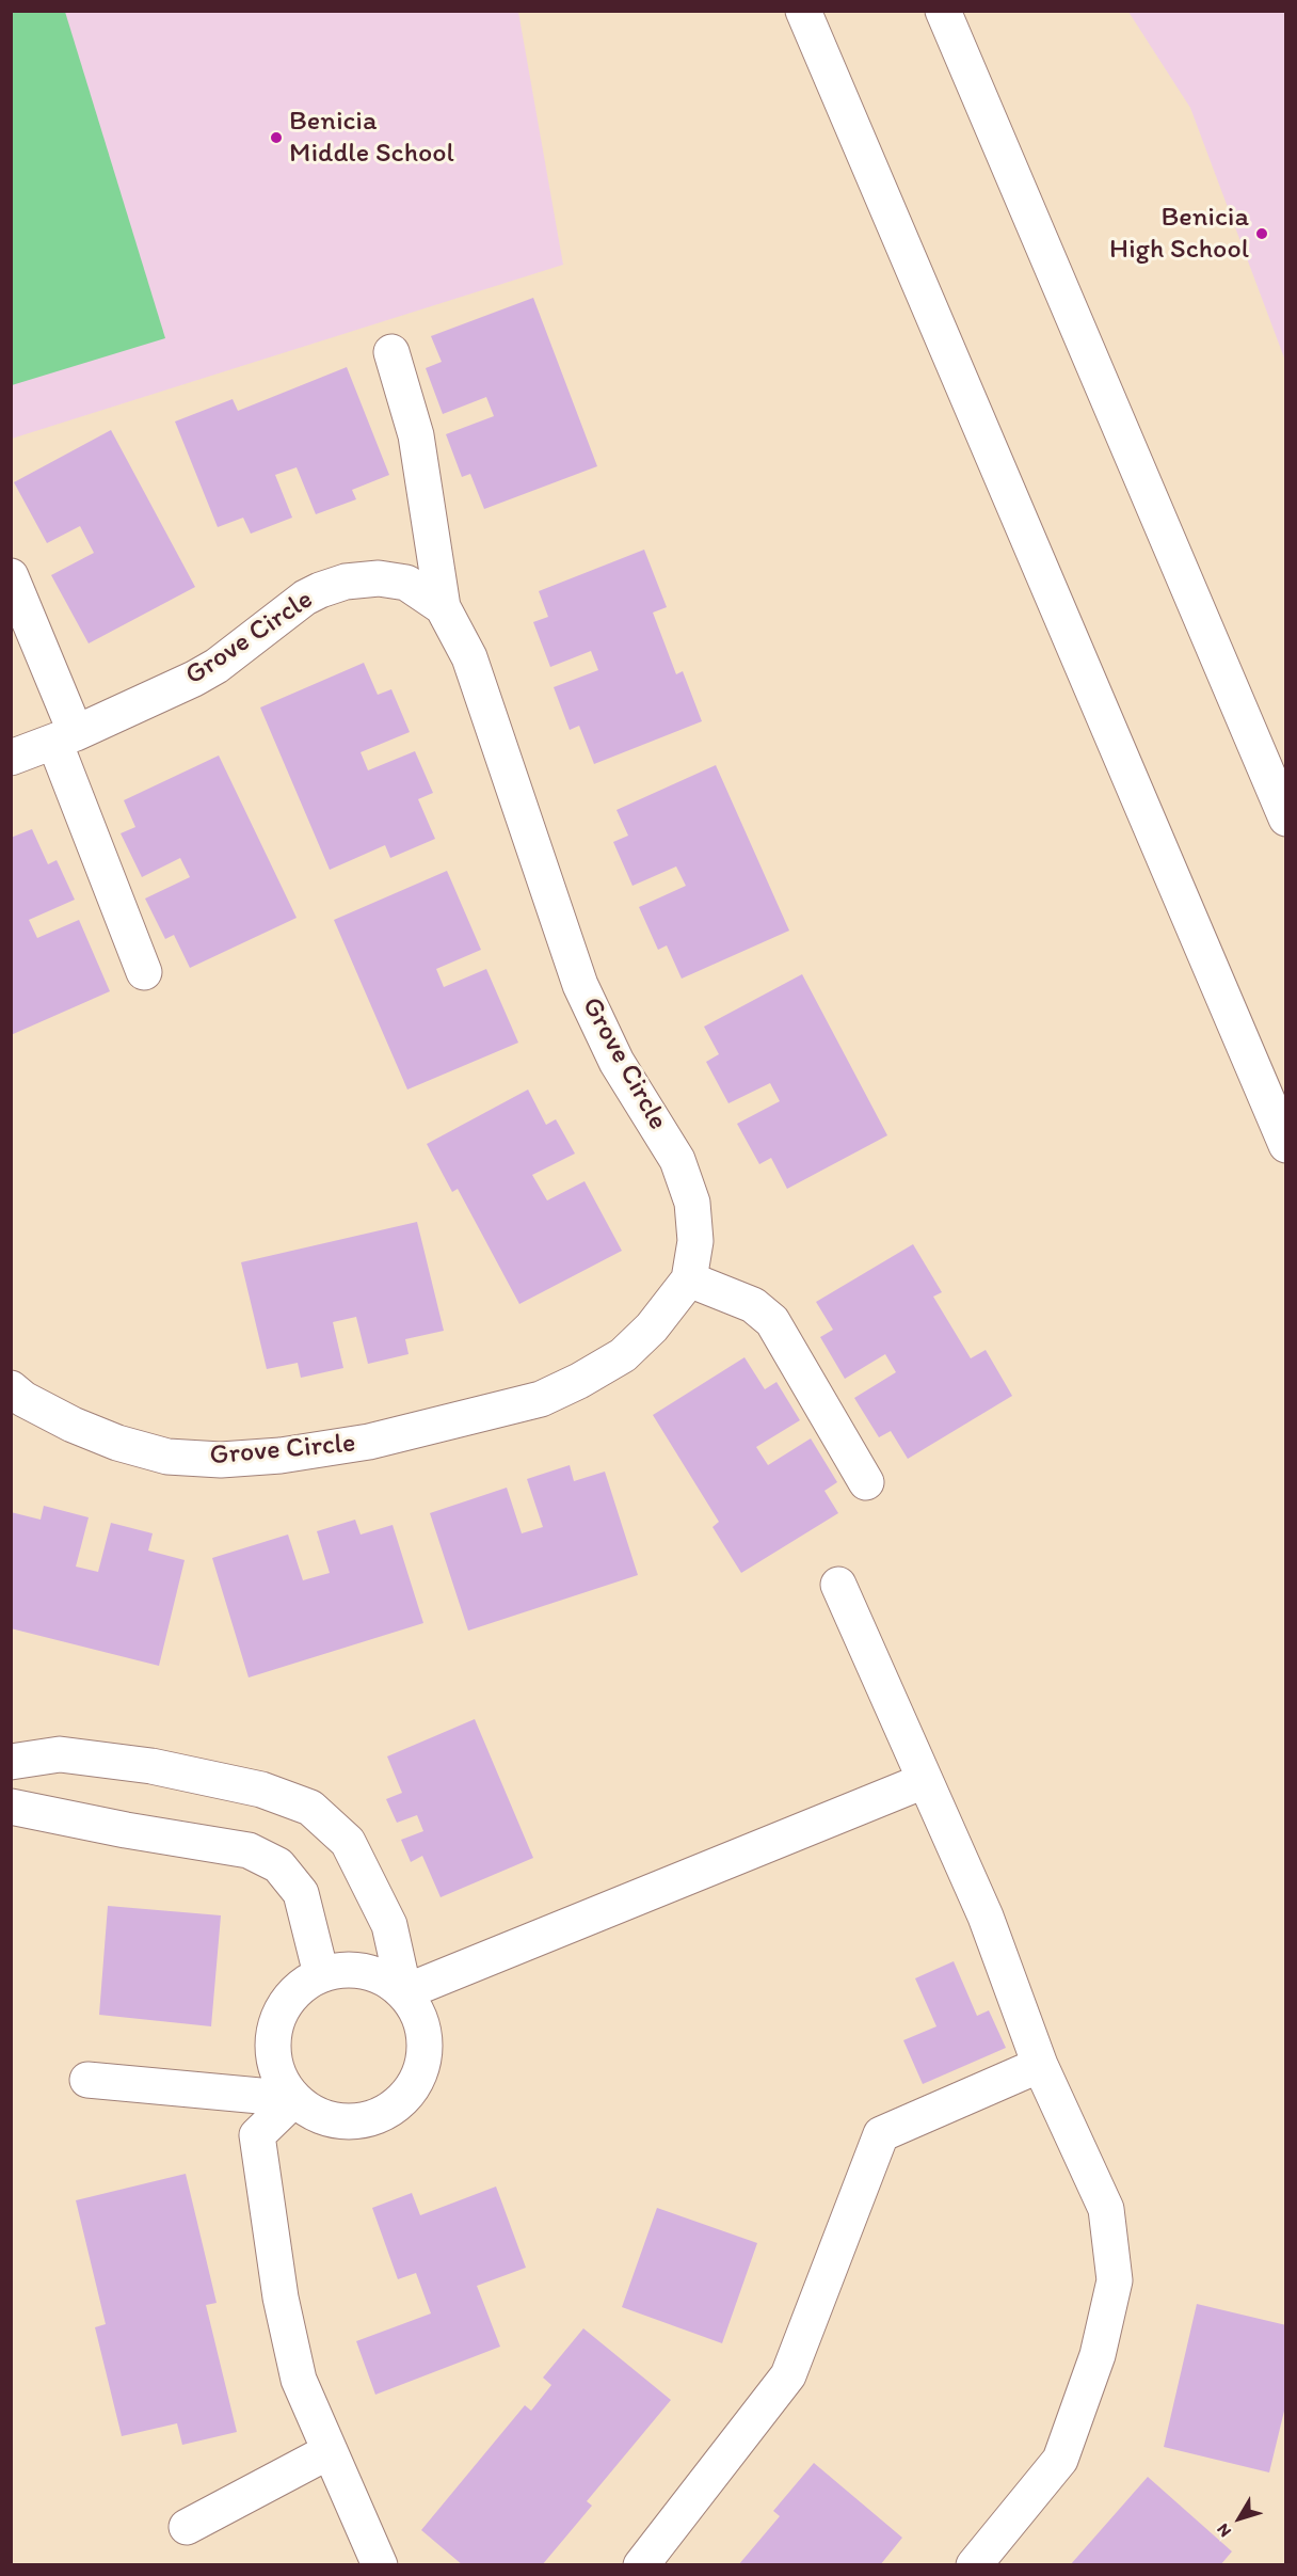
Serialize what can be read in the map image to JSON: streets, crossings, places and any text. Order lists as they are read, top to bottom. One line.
{"streets":{"main road":["Grove Circle"]},"places":["Benicia Middle School","Benicia High School"],"north":"bottom left"}
